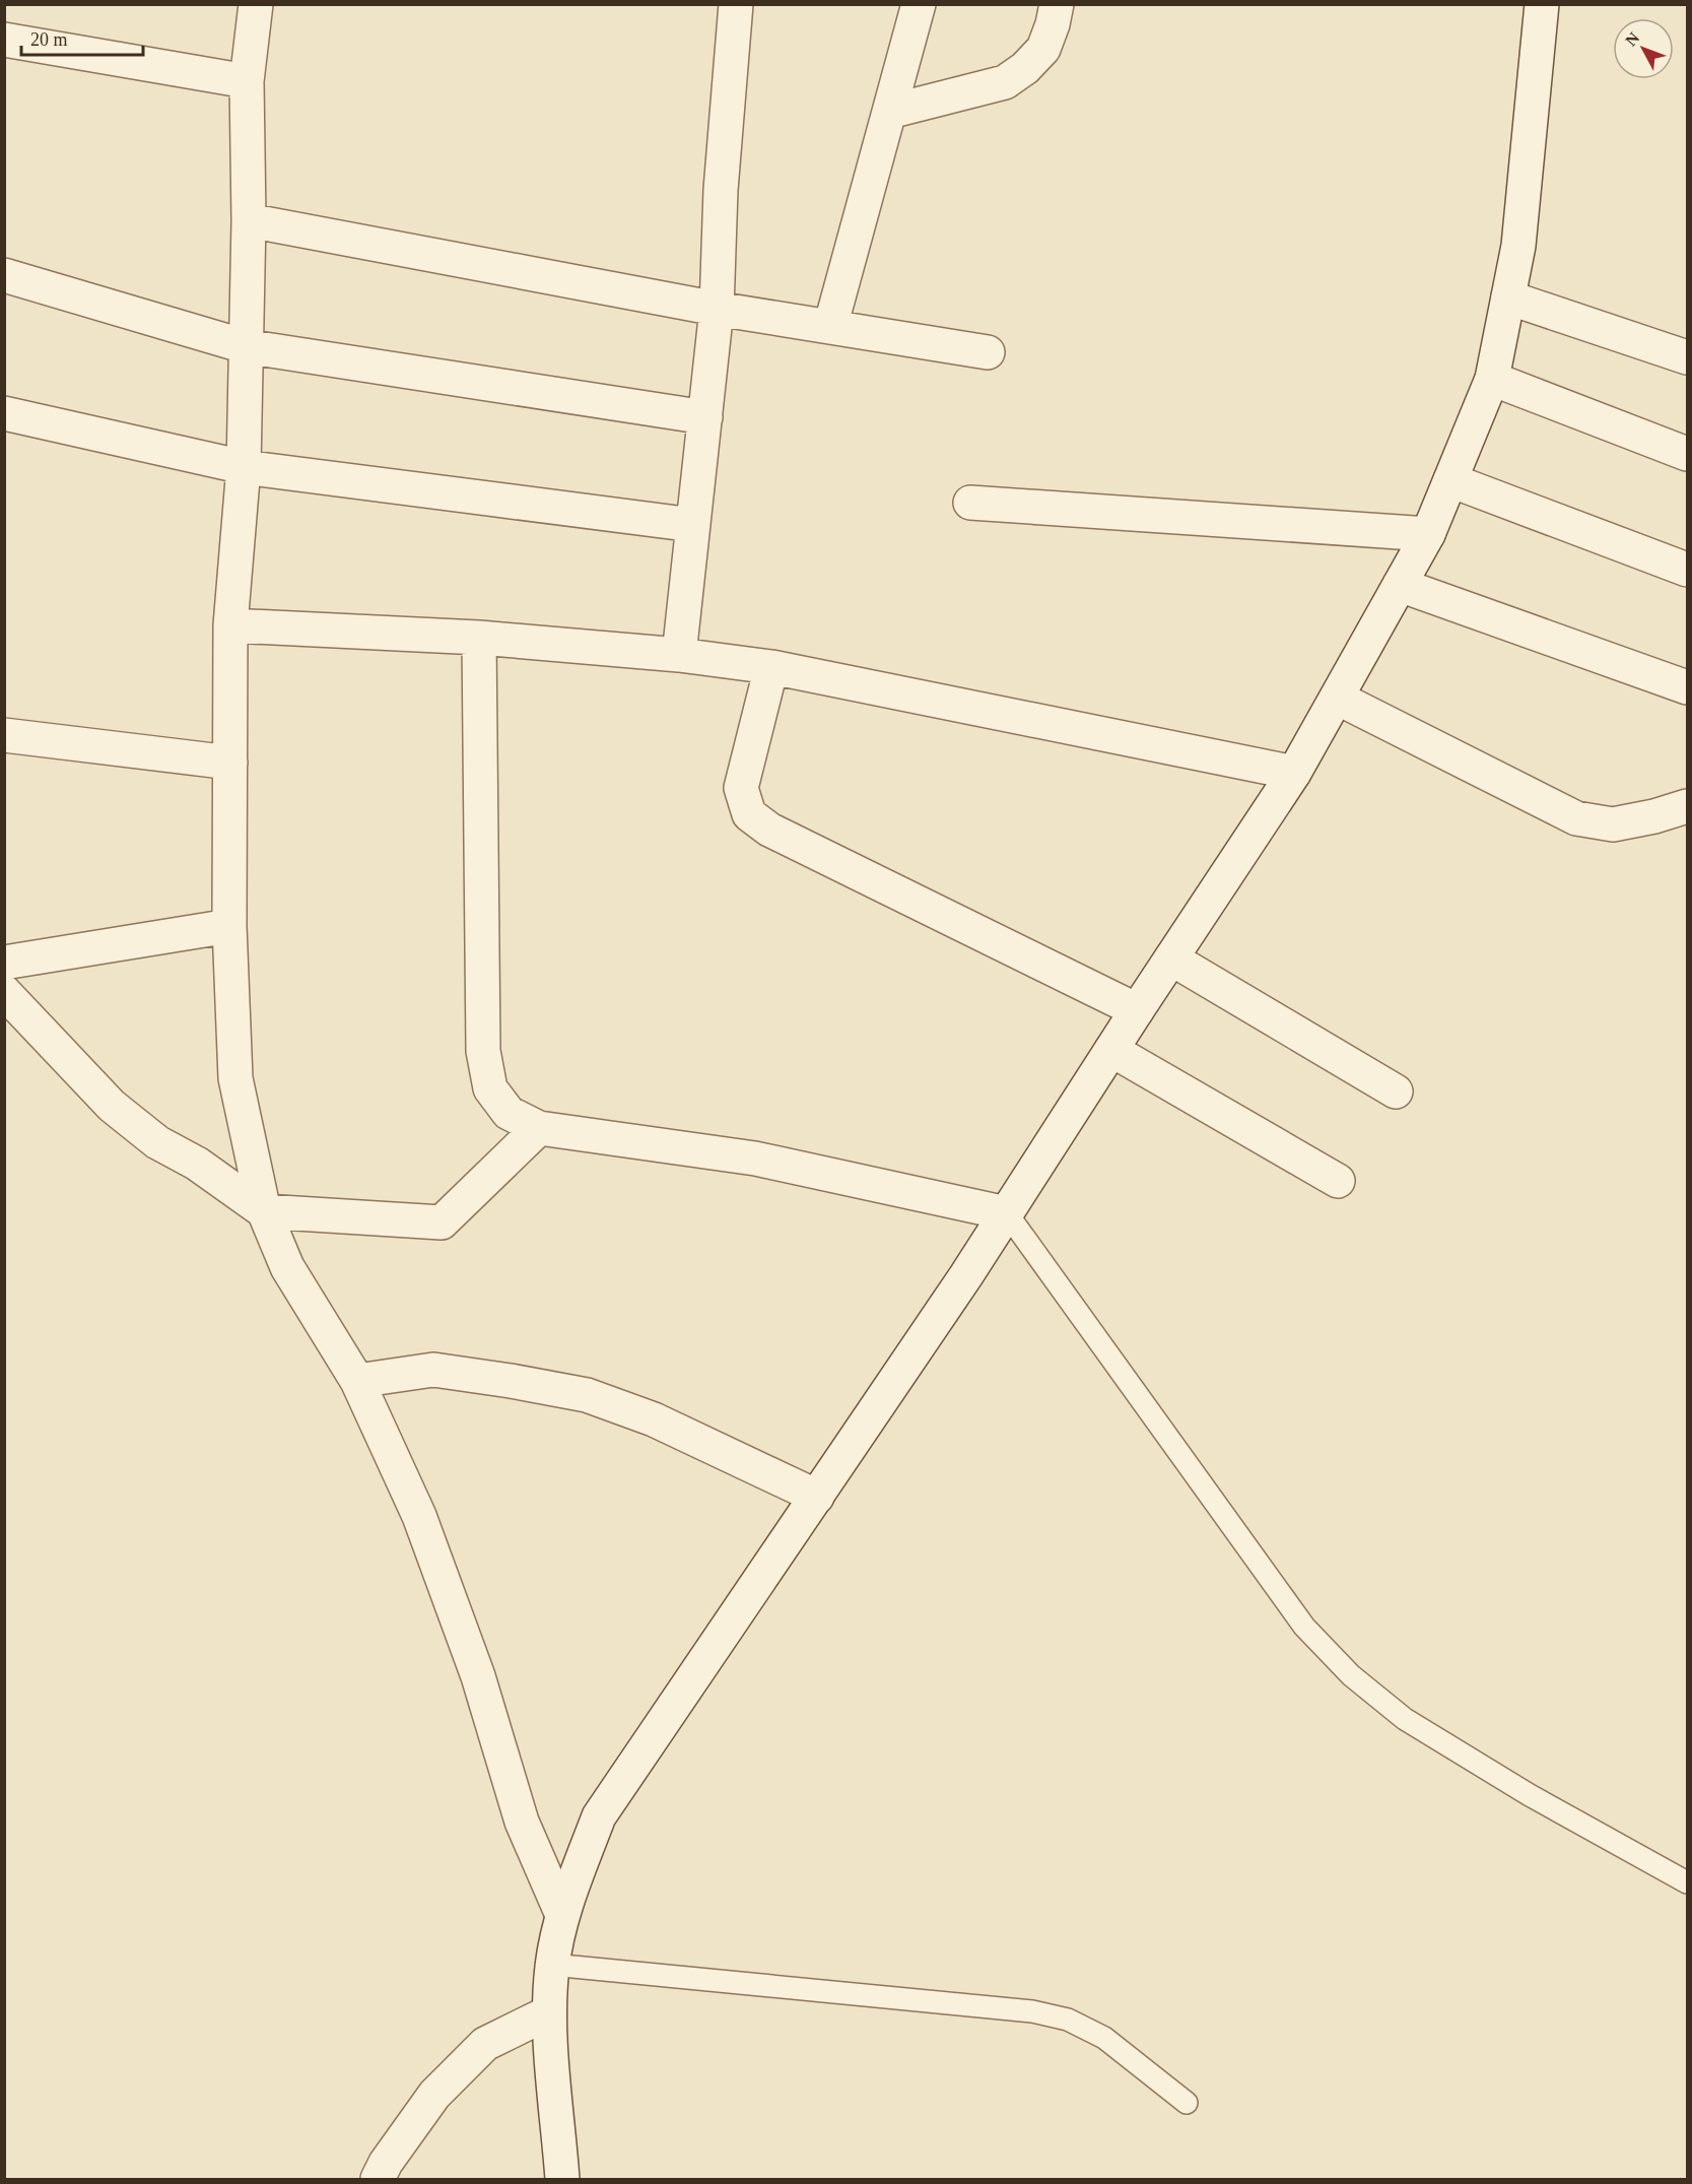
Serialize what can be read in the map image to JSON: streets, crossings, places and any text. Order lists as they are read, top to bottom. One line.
{"scale_bar":"20 m","north":"top left"}
